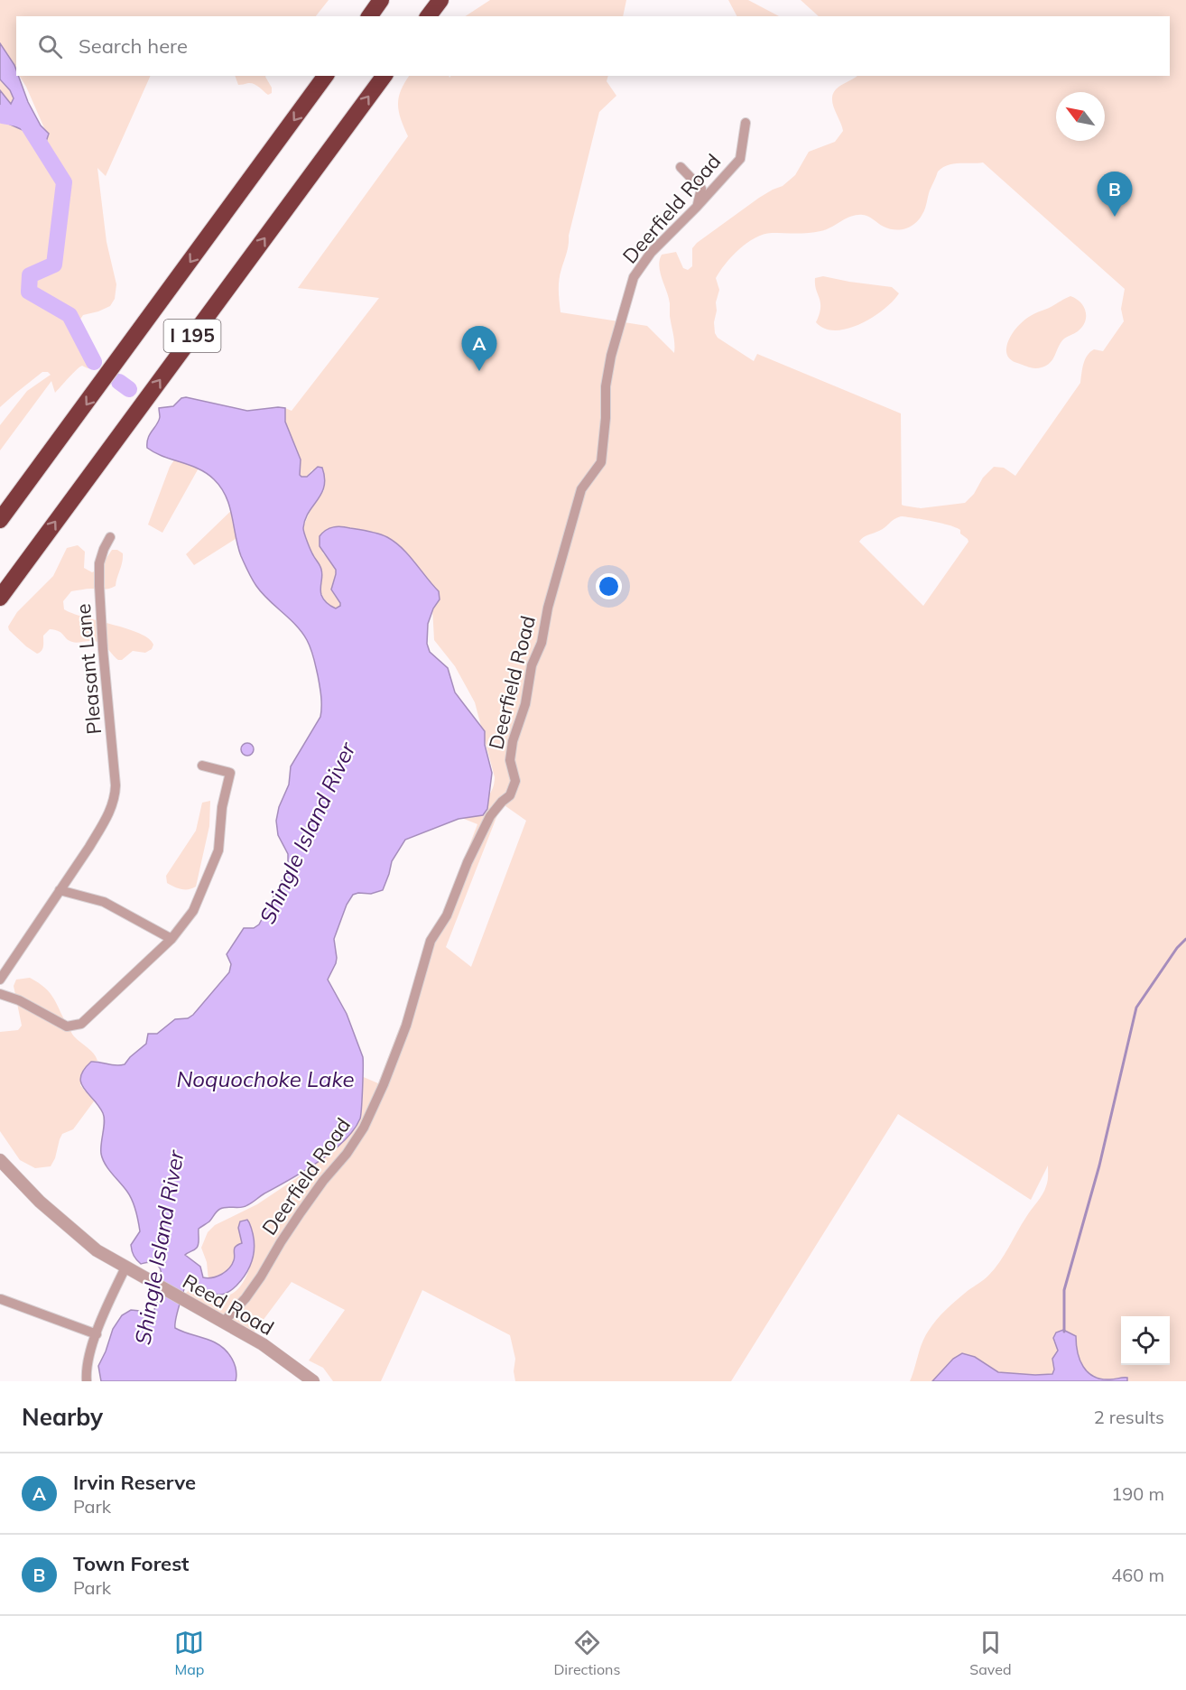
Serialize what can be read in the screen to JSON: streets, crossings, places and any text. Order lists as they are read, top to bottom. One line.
{"streets":{"highway":["I 195"],"street":["Deerfield Road","Pleasant Lane","Reed Road"]},"crossings":[["Deerfield Road","Reed Road"]],"water":["Shingle Island River","Noquochoke Lake"],"north":"top left","page":{"search":"Search here","pins":["B","A"],"heading":["Nearby","2 results"],"list":[{"mark":"A","name":"Irvin Reserve","note":"Park","value":"190 m"},{"mark":"B","name":"Town Forest","note":"Park","value":"460 m"}],"nav":["Map","Directions","Saved"]}}
